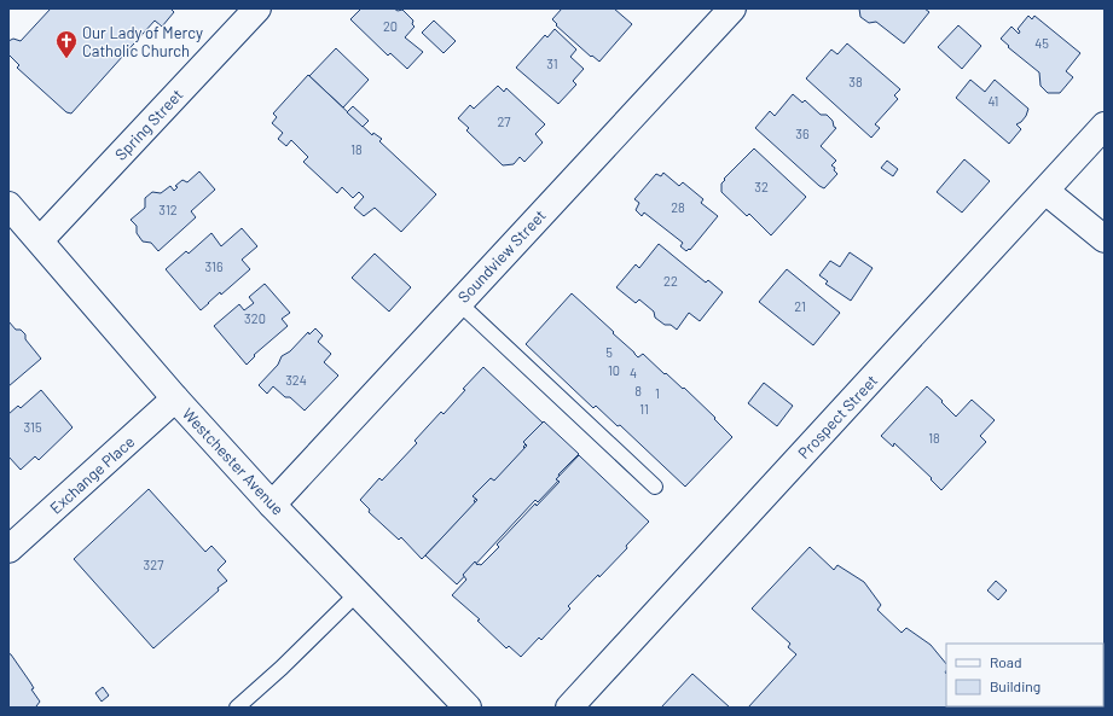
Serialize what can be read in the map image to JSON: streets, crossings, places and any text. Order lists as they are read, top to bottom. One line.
{"streets":{"street":["Spring Street","Soundview Street","Prospect Street","Westchester Avenue","Exchange Place"]},"crossings":[["Spring Street","Westchester Avenue"],["Soundview Street","Westchester Avenue"],["Westchester Avenue","Exchange Place"]],"places":{"church":["Our Lady of Mercy Catholic Church"]},"house_numbers":["20","45","31","38","41","27","36","18","32","28","312","316","22","21","320","5","10","4","324","8","1","11","315","18","327"],"legend":["Road","Building"]}
